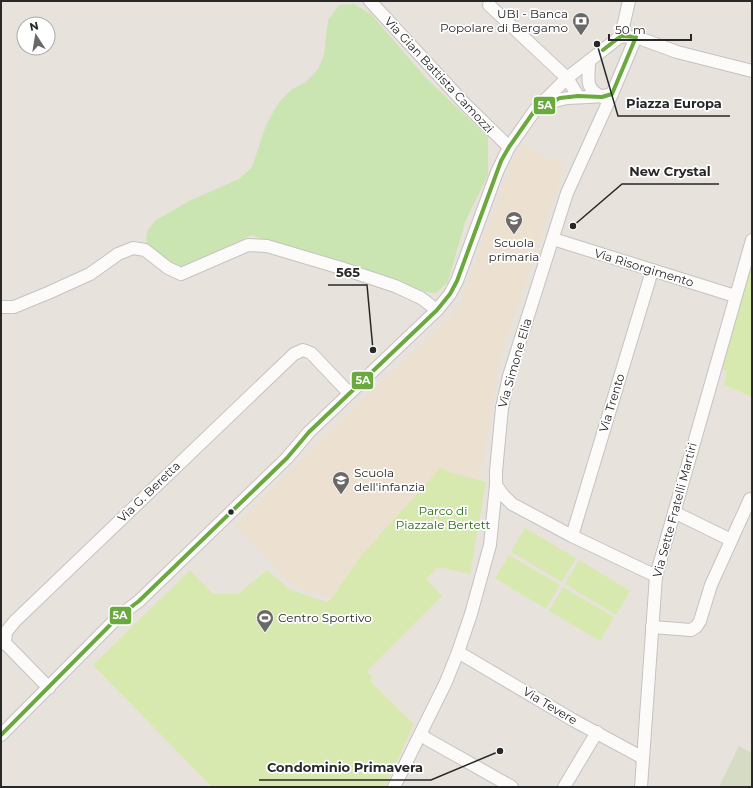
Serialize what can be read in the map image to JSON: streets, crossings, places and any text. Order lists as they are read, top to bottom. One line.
{"streets":{"street":["Via Gian Battista Camozzi","Via Risorgimento","Via Simone Elia","Via Trento","Via G. Beretta","Via Sette Fratelli Martiri","Via Tevere"]},"crossings":[["Via Risorgimento","Via Simone Elia"],["Via Risorgimento","Via Trento"],["Via Risorgimento","Via Sette Fratelli Martiri"],["Via Sette Fratelli Martiri","Via Tevere"]],"parks":["Parco di Piazzale Bertett"],"places":{"bank":["UBI - Banca Popolare di Bergamo"],"other":["Piazza Europa","New Crystal","565","Condominio Primavera"],"school or university":["Scuola primaria","Scuola dell'infanzia"],"sports":["Centro Sportivo"]},"lines":["transit line 5A"],"scale_bar":"50 m","north":"top"}
